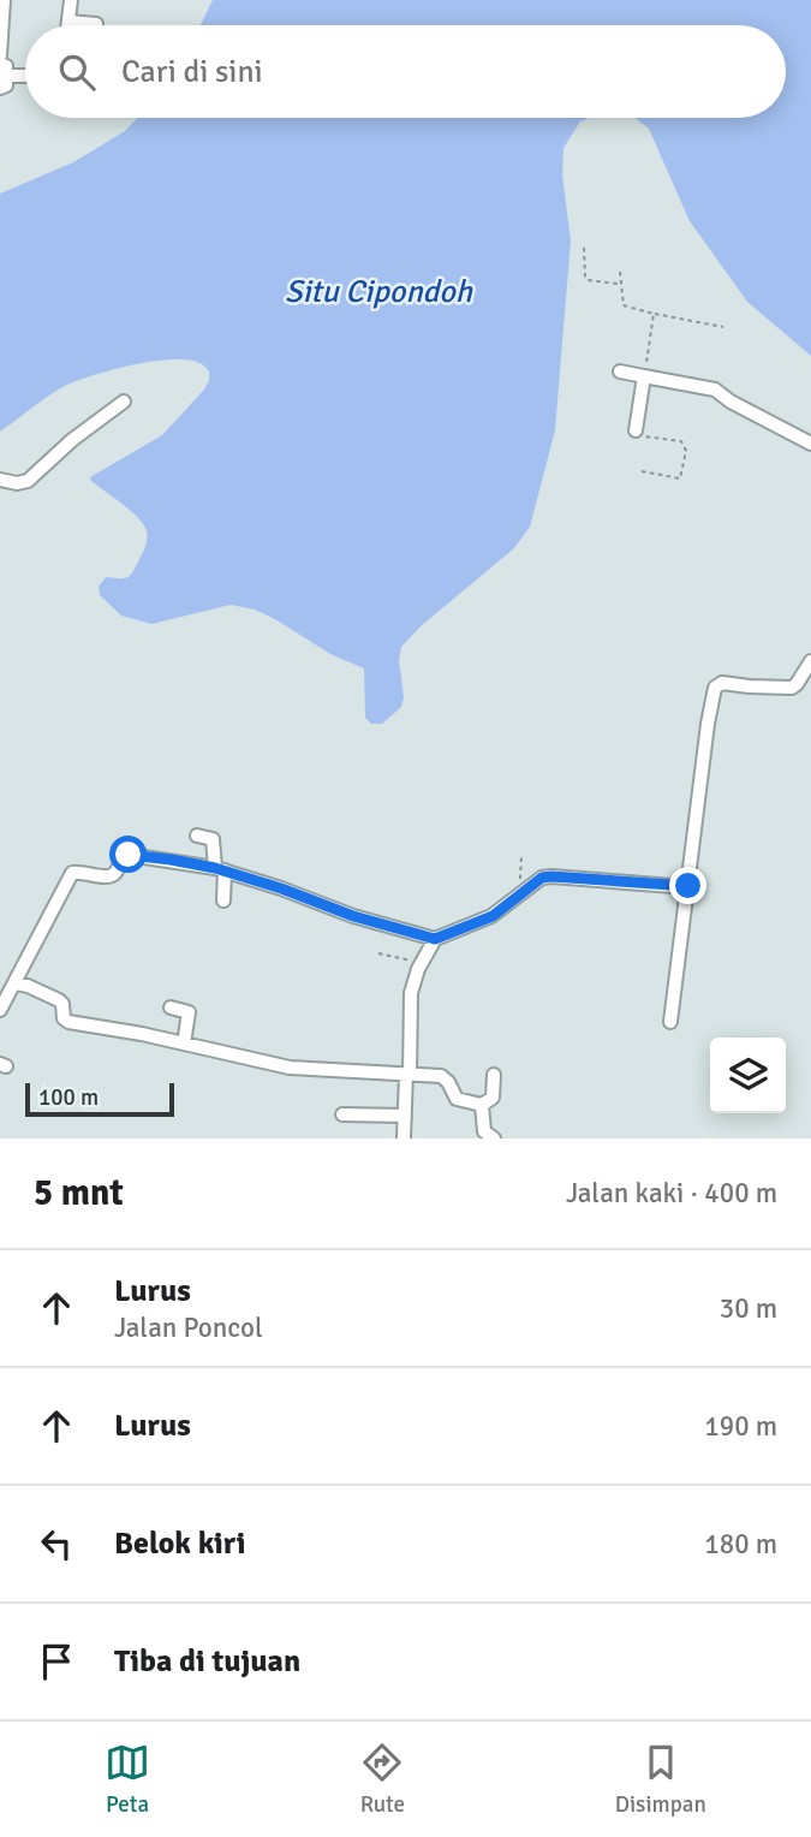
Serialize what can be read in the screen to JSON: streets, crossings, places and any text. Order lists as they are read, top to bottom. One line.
{"water":["Situ Cipondoh"],"scale_bar":"100 m","page":{"search":"Cari di sini","scale":"100 m","heading":["5 mnt","Jalan kaki · 400 m"],"list":[["Lurus","Jalan Poncol","30 m"],["Lurus","190 m"],["Belok kiri","180 m"],"Tiba di tujuan"],"nav":["Peta","Rute","Disimpan"]}}
